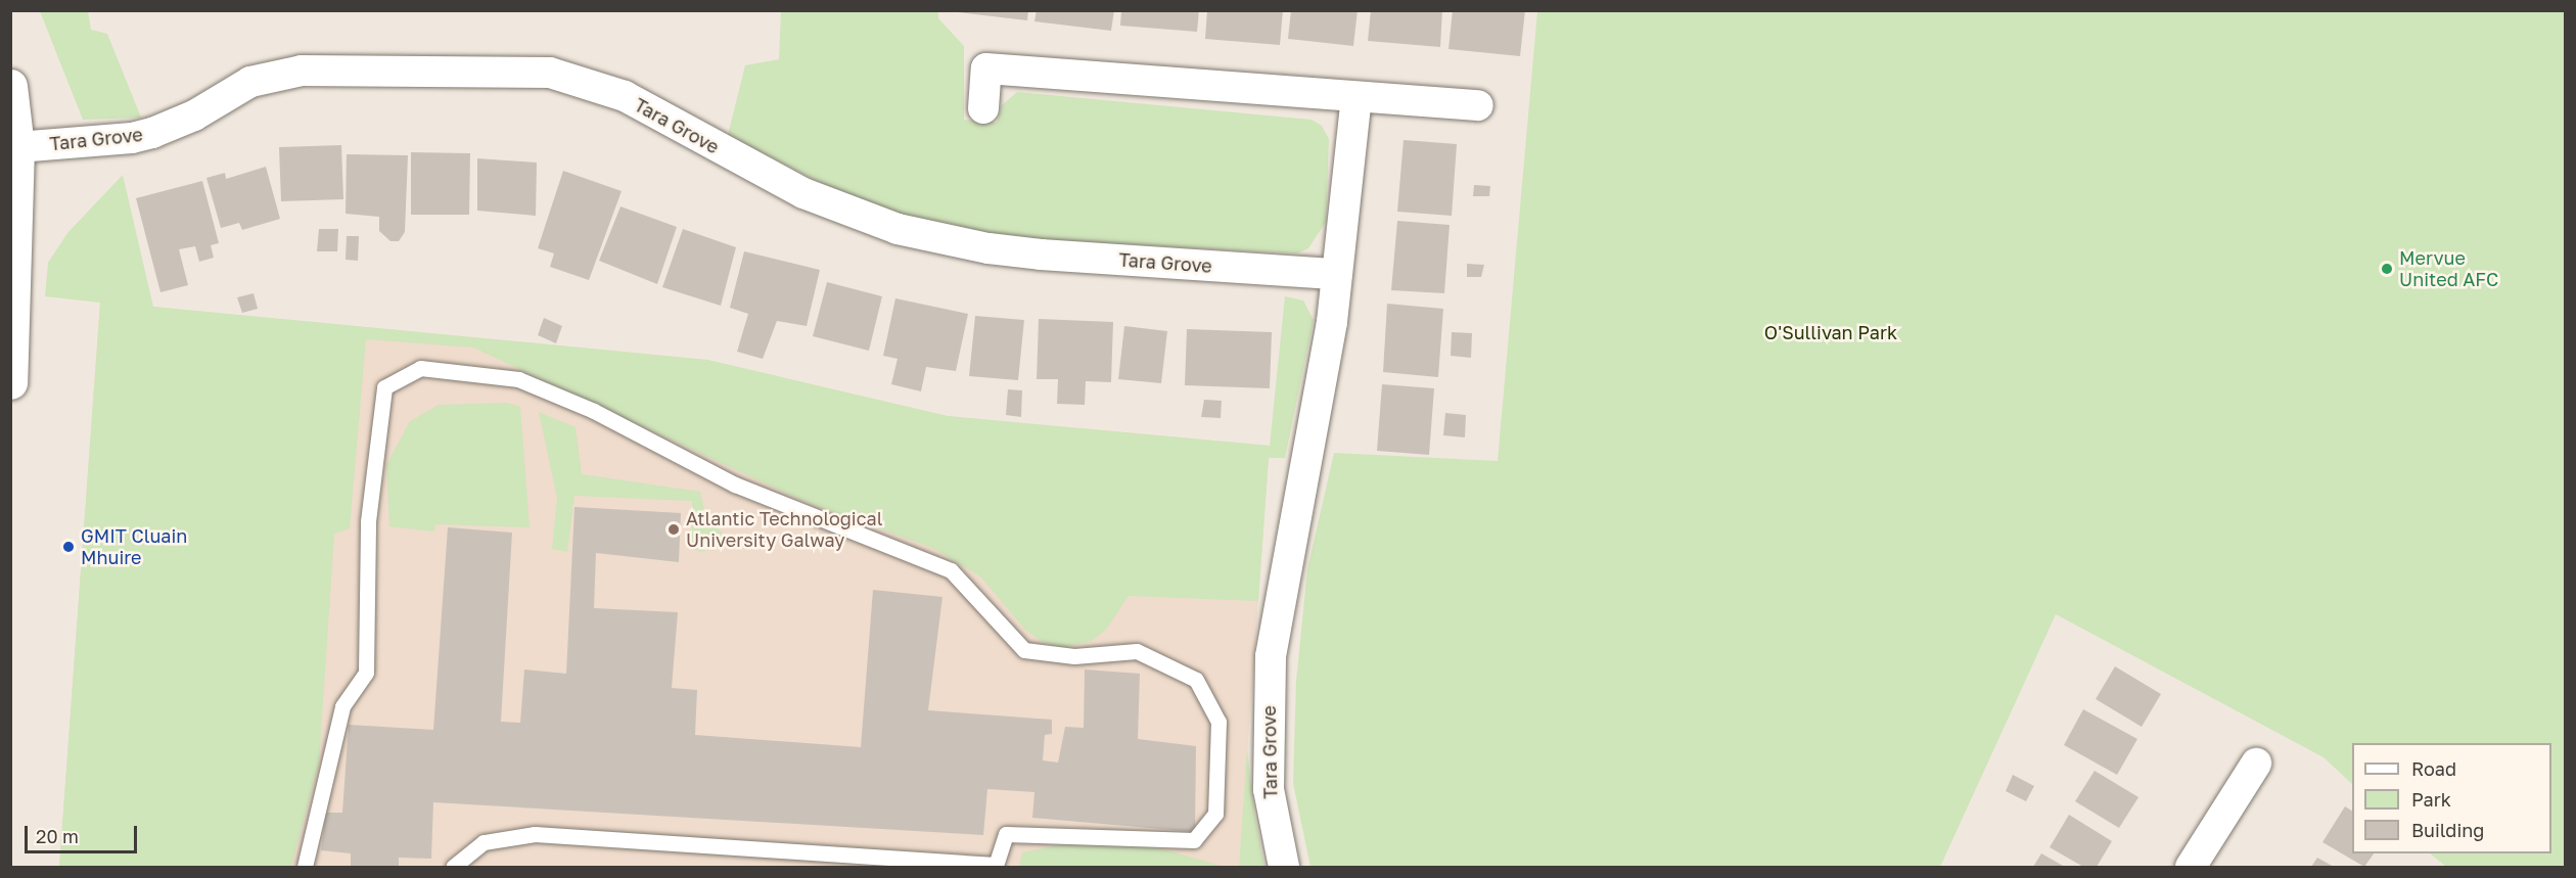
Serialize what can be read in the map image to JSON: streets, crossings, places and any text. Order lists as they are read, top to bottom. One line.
{"streets":{"street":["Tara Grove"]},"parks":["O'Sullivan Park"],"places":["Mervue United AFC","Atlantic Technological University Galway","GMIT Cluain Mhuire"],"legend":["Road","Park","Building"],"scale_bar":"20 m"}
